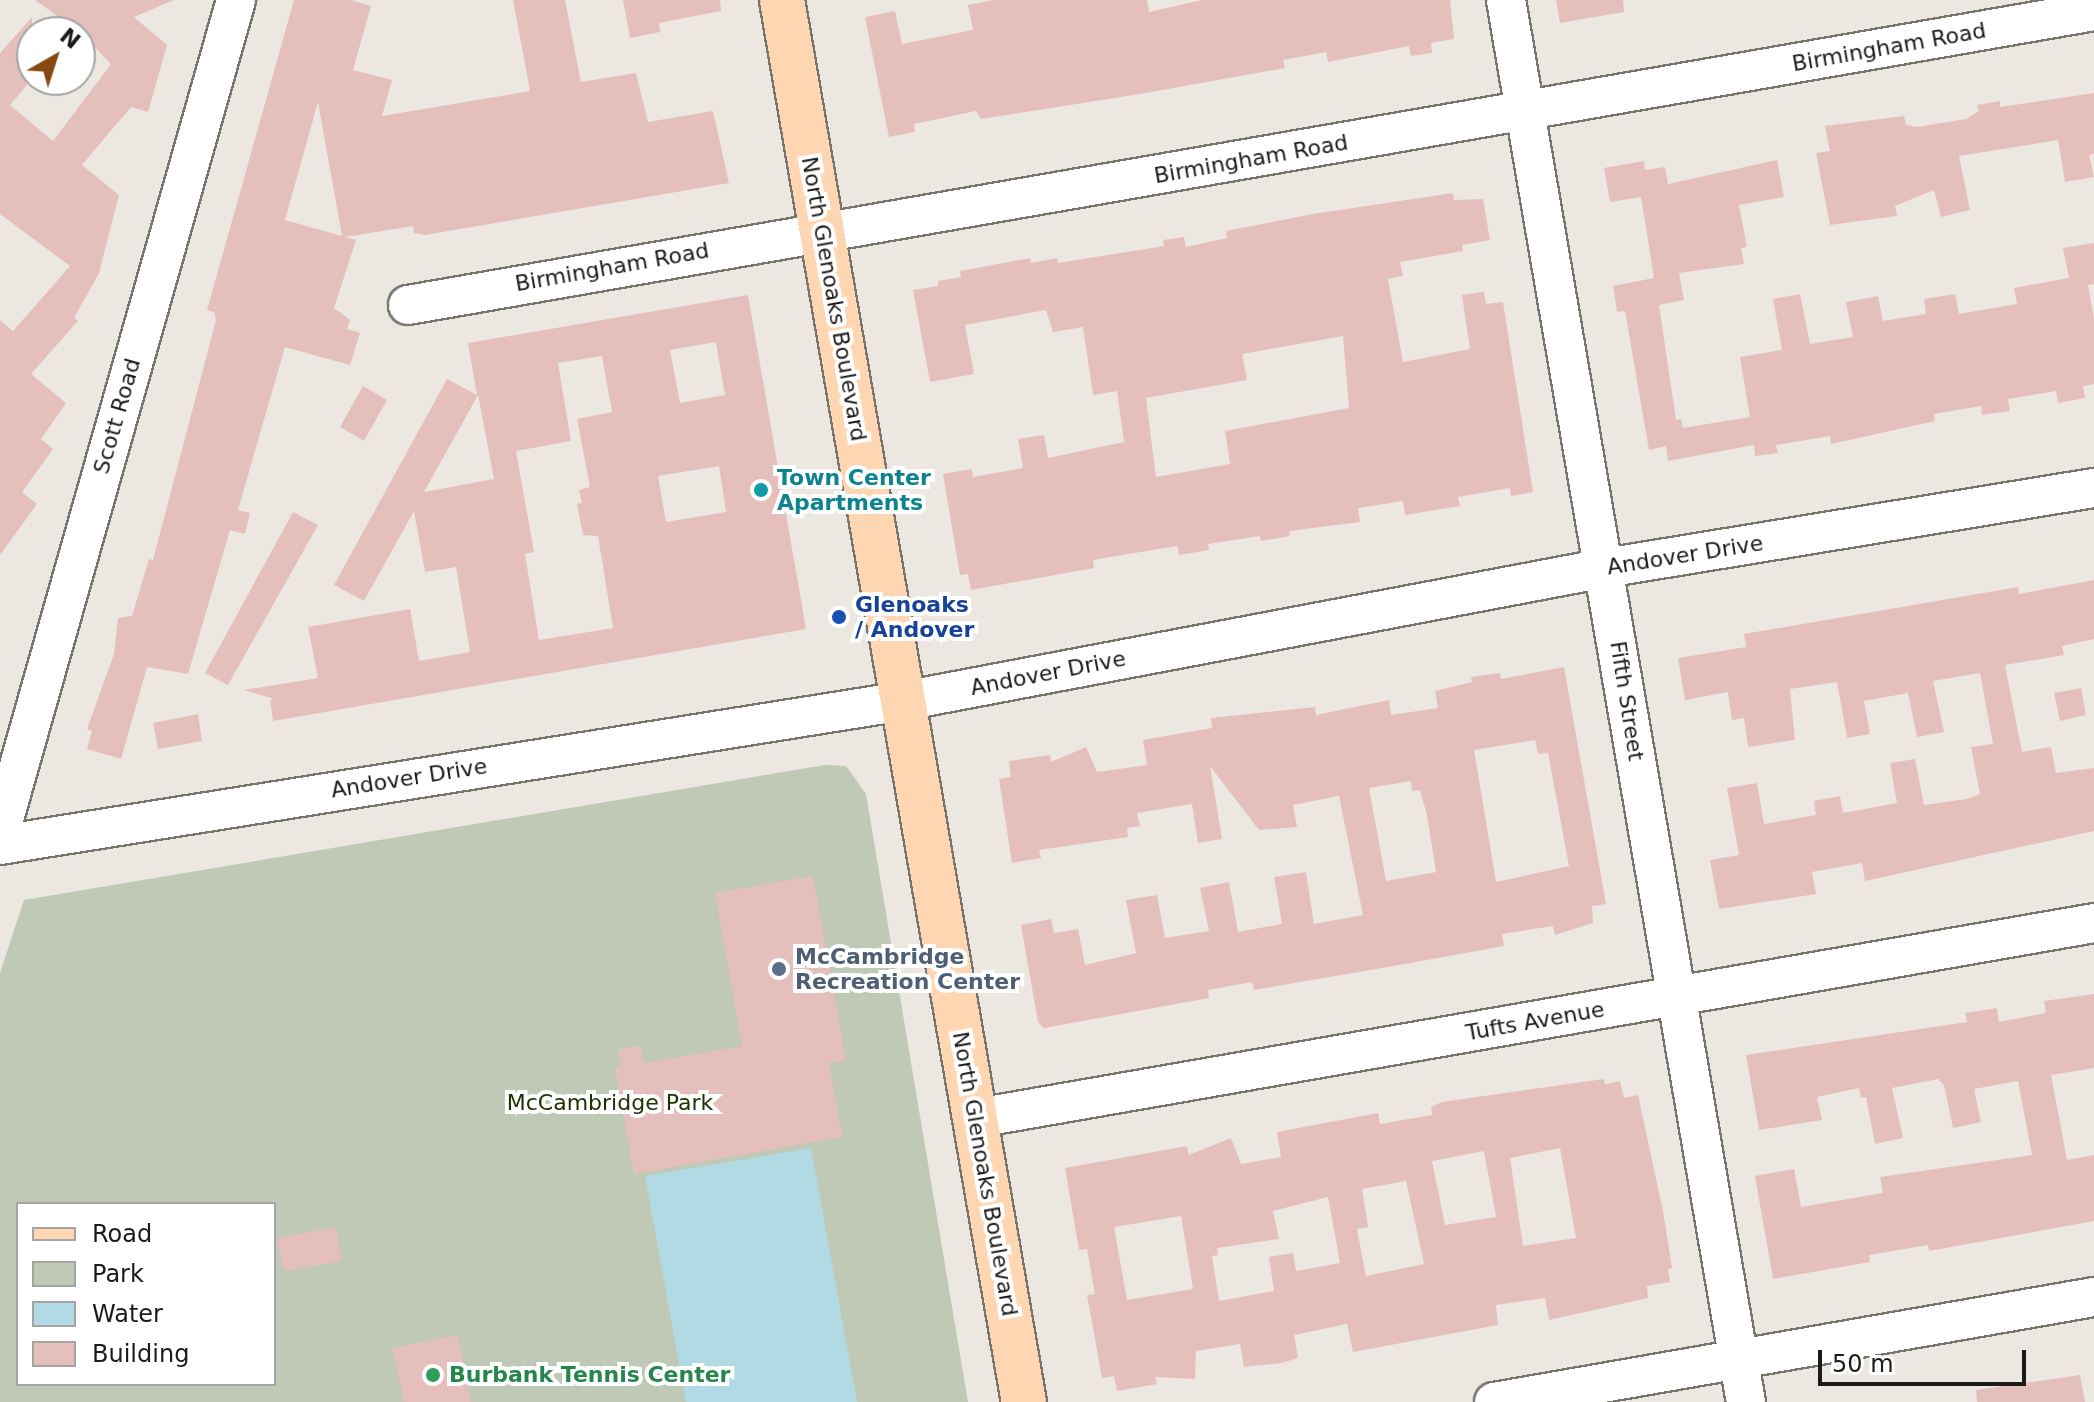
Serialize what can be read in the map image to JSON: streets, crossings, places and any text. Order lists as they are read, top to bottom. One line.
{"streets":{"main road":["North Glenoaks Boulevard"],"street":["Birmingham Road","Scott Road","Andover Drive","Fifth Street","Tufts Avenue"]},"crossings":[["Birmingham Road","North Glenoaks Boulevard"],["Birmingham Road","Fifth Street"],["North Glenoaks Boulevard","Andover Drive"],["North Glenoaks Boulevard","Tufts Avenue"],["Andover Drive","Fifth Street"],["Fifth Street","Tufts Avenue"]],"parks":["McCambridge Park"],"places":["Town Center Apartments","Glenoaks / Andover","McCambridge Recreation Center","Burbank Tennis Center"],"legend":["Road","Park","Water","Building"],"scale_bar":"50 m","north":"top right"}
